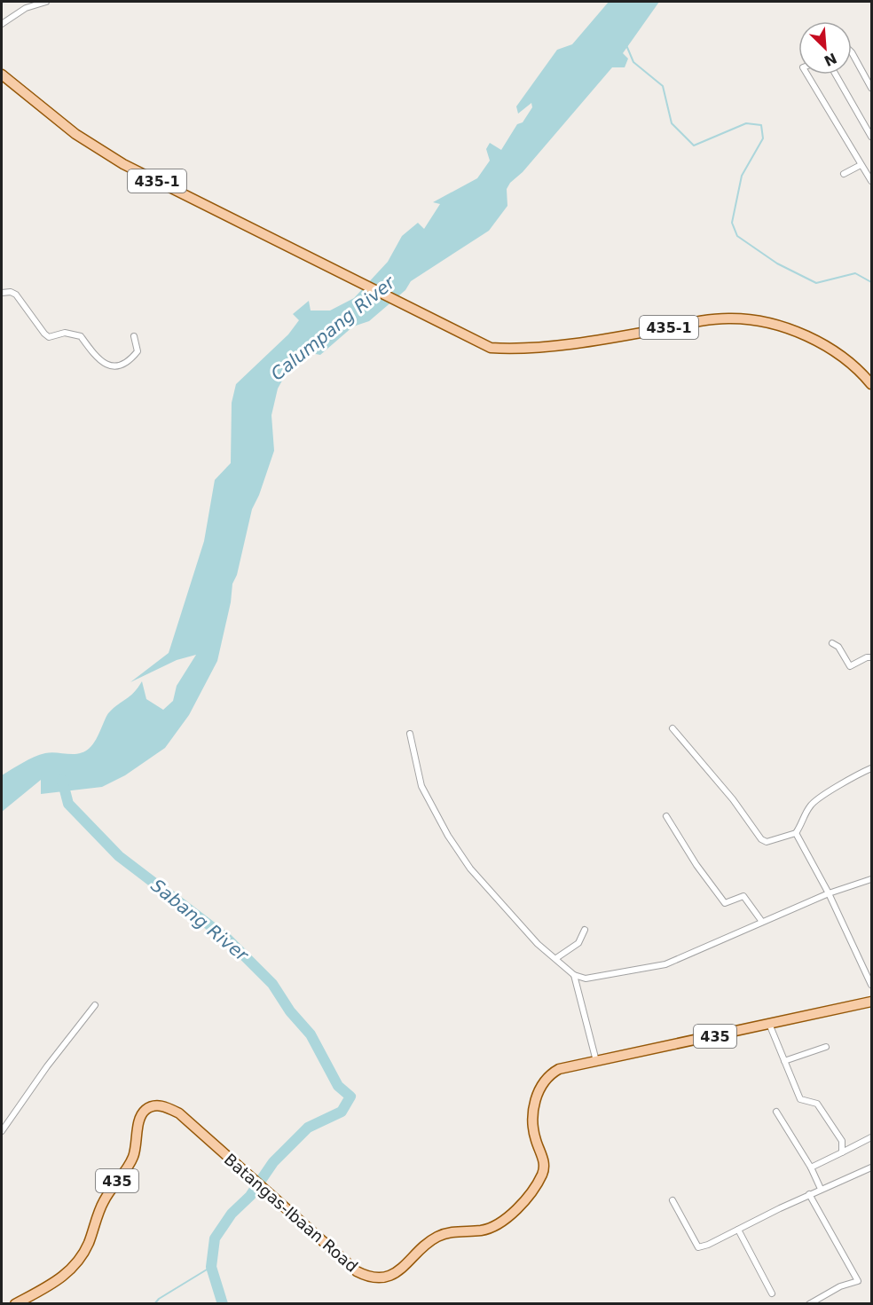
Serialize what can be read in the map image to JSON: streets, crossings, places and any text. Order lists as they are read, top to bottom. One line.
{"streets":{"main road":["435-1","435","Batangas-Ibaan Road"]},"water":["Calumpang River","Sabang River"],"north":"bottom right"}
